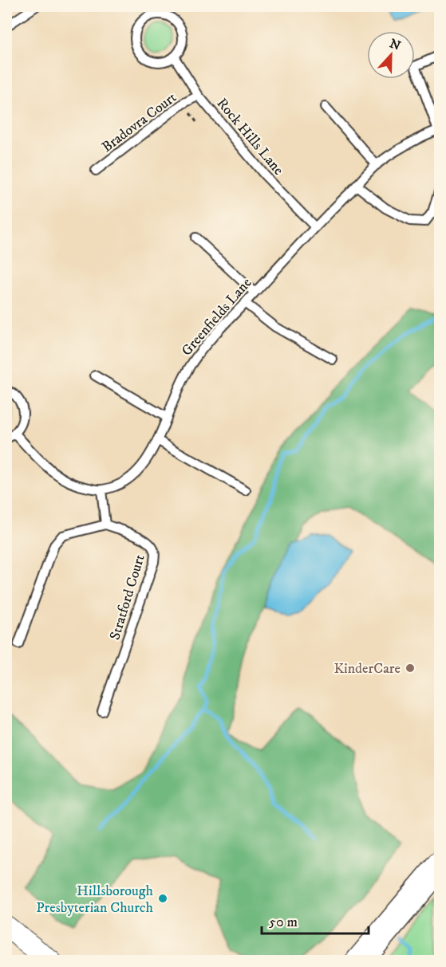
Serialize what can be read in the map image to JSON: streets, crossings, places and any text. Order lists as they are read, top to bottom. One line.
{"streets":{"lane":["Bradovra Court","Rock Hills Lane","Greenfields Lane","Stratford Court"]},"crossings":[["Bradovra Court","Rock Hills Lane"],["Rock Hills Lane","Greenfields Lane"]],"places":["KinderCare","Hillsborough Presbyterian Church"],"scale_bar":"50 m","north":"top"}
